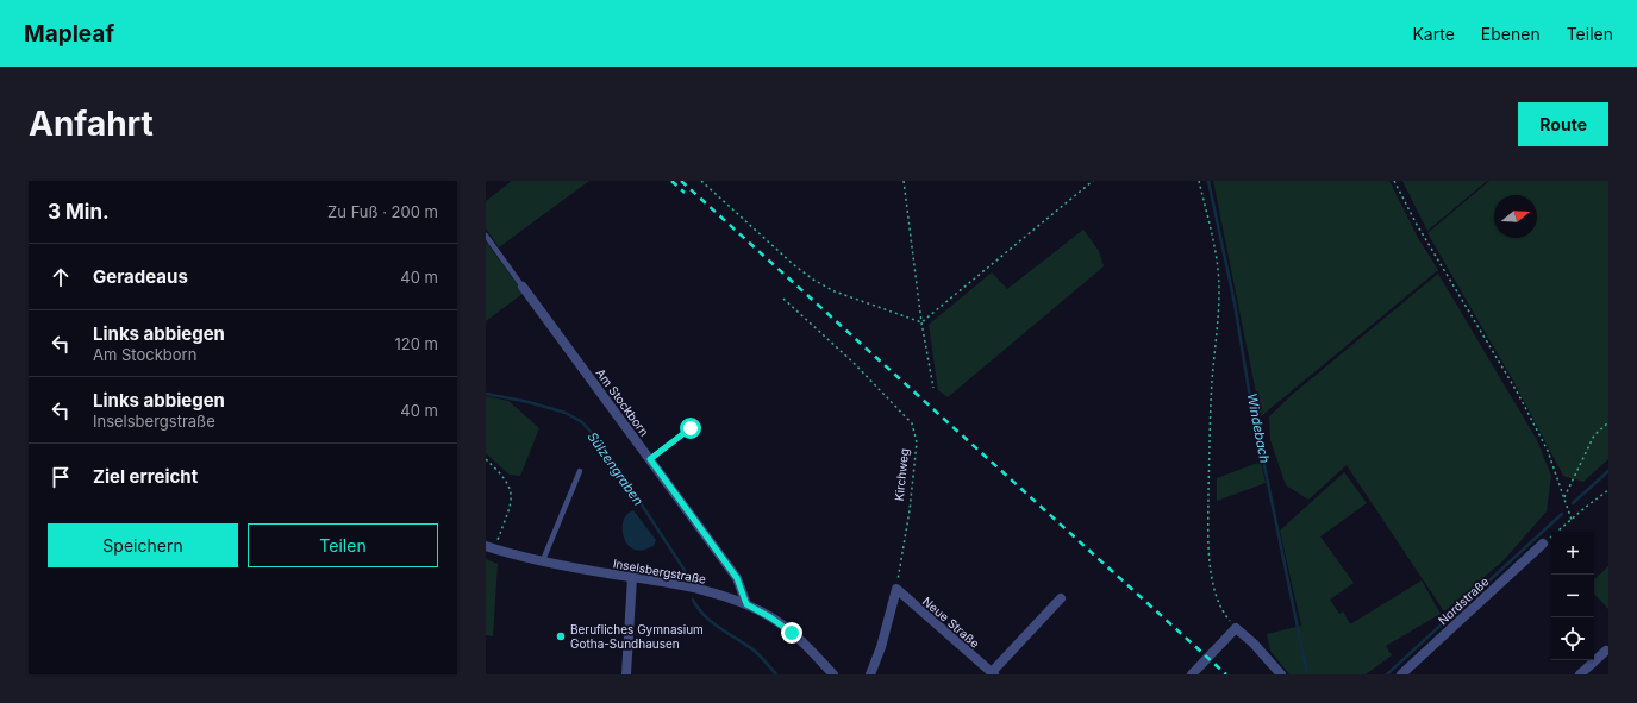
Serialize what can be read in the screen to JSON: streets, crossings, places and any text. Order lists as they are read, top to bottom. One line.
{"streets":{"street":["Am Stockborn","Inselsbergstraße","Nordstraße","Neue Straße"],"path":["Kirchweg"]},"crossings":[["Am Stockborn","Inselsbergstraße"],["Kirchweg","Neue Straße"]],"water":["Windebach","Sülzengraben"],"places":["Berufliches Gymnasium Gotha-Sundhausen"],"north":"right","page":{"header":"Mapleaf","nav":["Karte","Ebenen","Teilen"],"buttons":["Route",["Speichern","Teilen"]],"title":"Anfahrt","heading":["3 Min.","Zu Fuß · 200 m"],"list":[["Geradeaus","40 m"],["Links abbiegen","Am Stockborn","120 m"],["Links abbiegen","Inselsbergstraße","40 m"],"Ziel erreicht"],"map_buttons":["+","−"]}}
